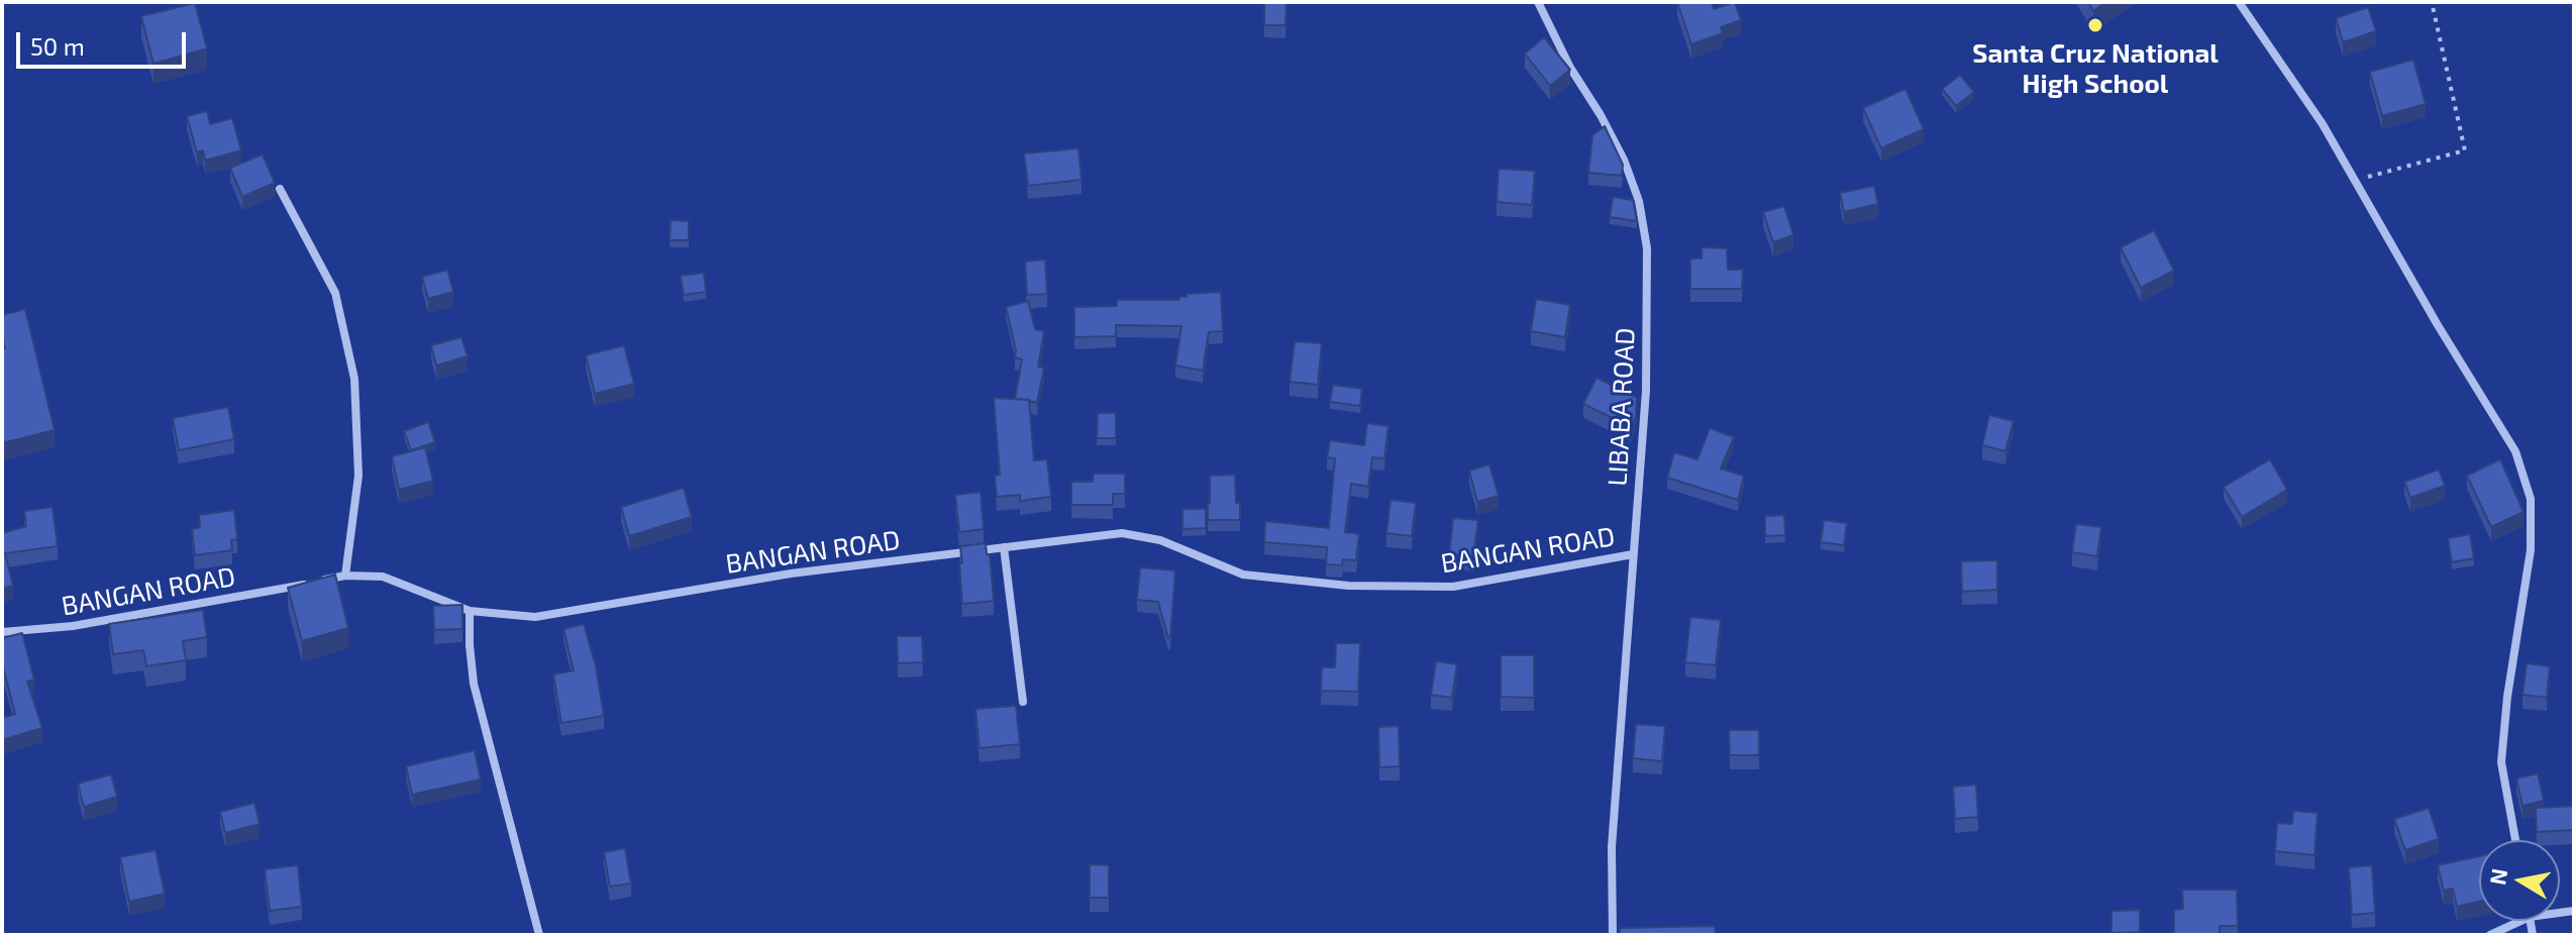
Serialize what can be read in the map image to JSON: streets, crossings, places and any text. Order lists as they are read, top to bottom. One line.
{"streets":{"street":["LIBABA ROAD","BANGAN ROAD"]},"crossings":[["LIBABA ROAD","BANGAN ROAD"]],"places":["Santa Cruz National High School"],"scale_bar":"50 m","north":"left"}
